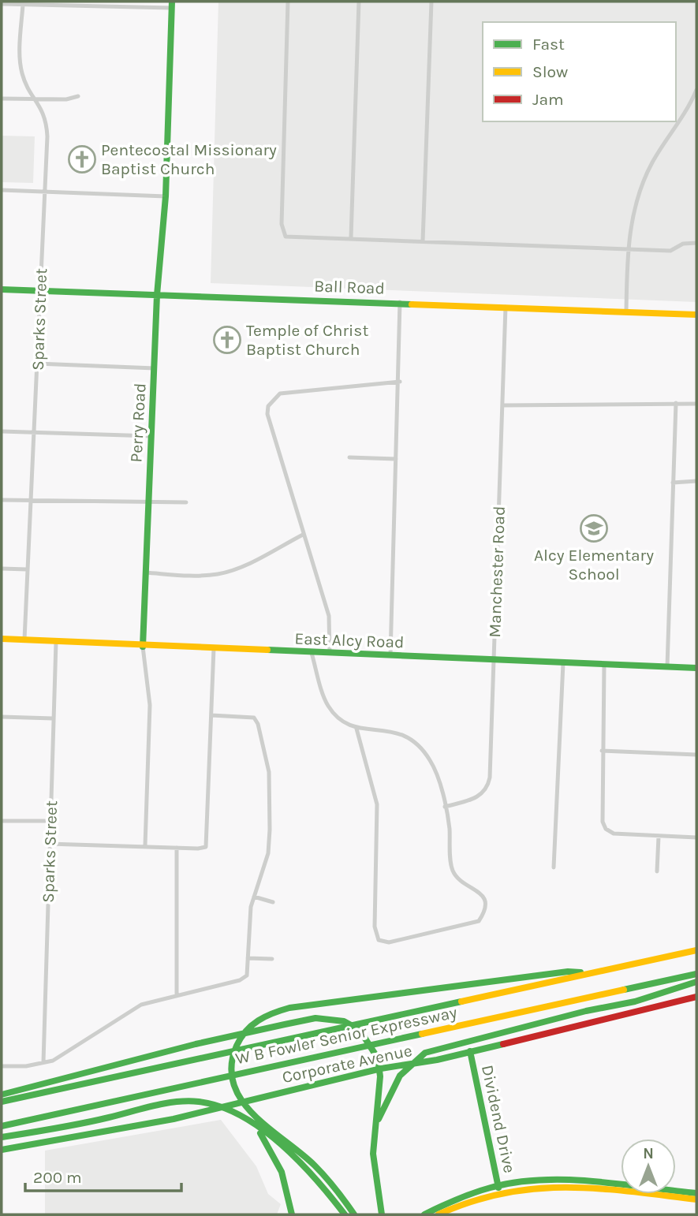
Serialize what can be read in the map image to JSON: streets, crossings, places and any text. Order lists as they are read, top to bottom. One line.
{"streets":{"main road":["Ball Road","Perry Road","East Alcy Road","W B Fowler Senior Expressway","Corporate Avenue","Dividend Drive"],"street":["Sparks Street","Manchester Road"]},"crossings":[["Ball Road","Sparks Street"],["Ball Road","Perry Road"],["Ball Road","Manchester Road"],["Sparks Street","East Alcy Road"],["Perry Road","East Alcy Road"],["Manchester Road","East Alcy Road"],["Corporate Avenue","Dividend Drive"]],"places":{"church":["Pentecostal Missionary Baptist Church","Temple of Christ Baptist Church"],"school or university":["Alcy Elementary School"]},"legend":["Fast","Slow","Jam"],"scale_bar":"200 m","north":"top"}
